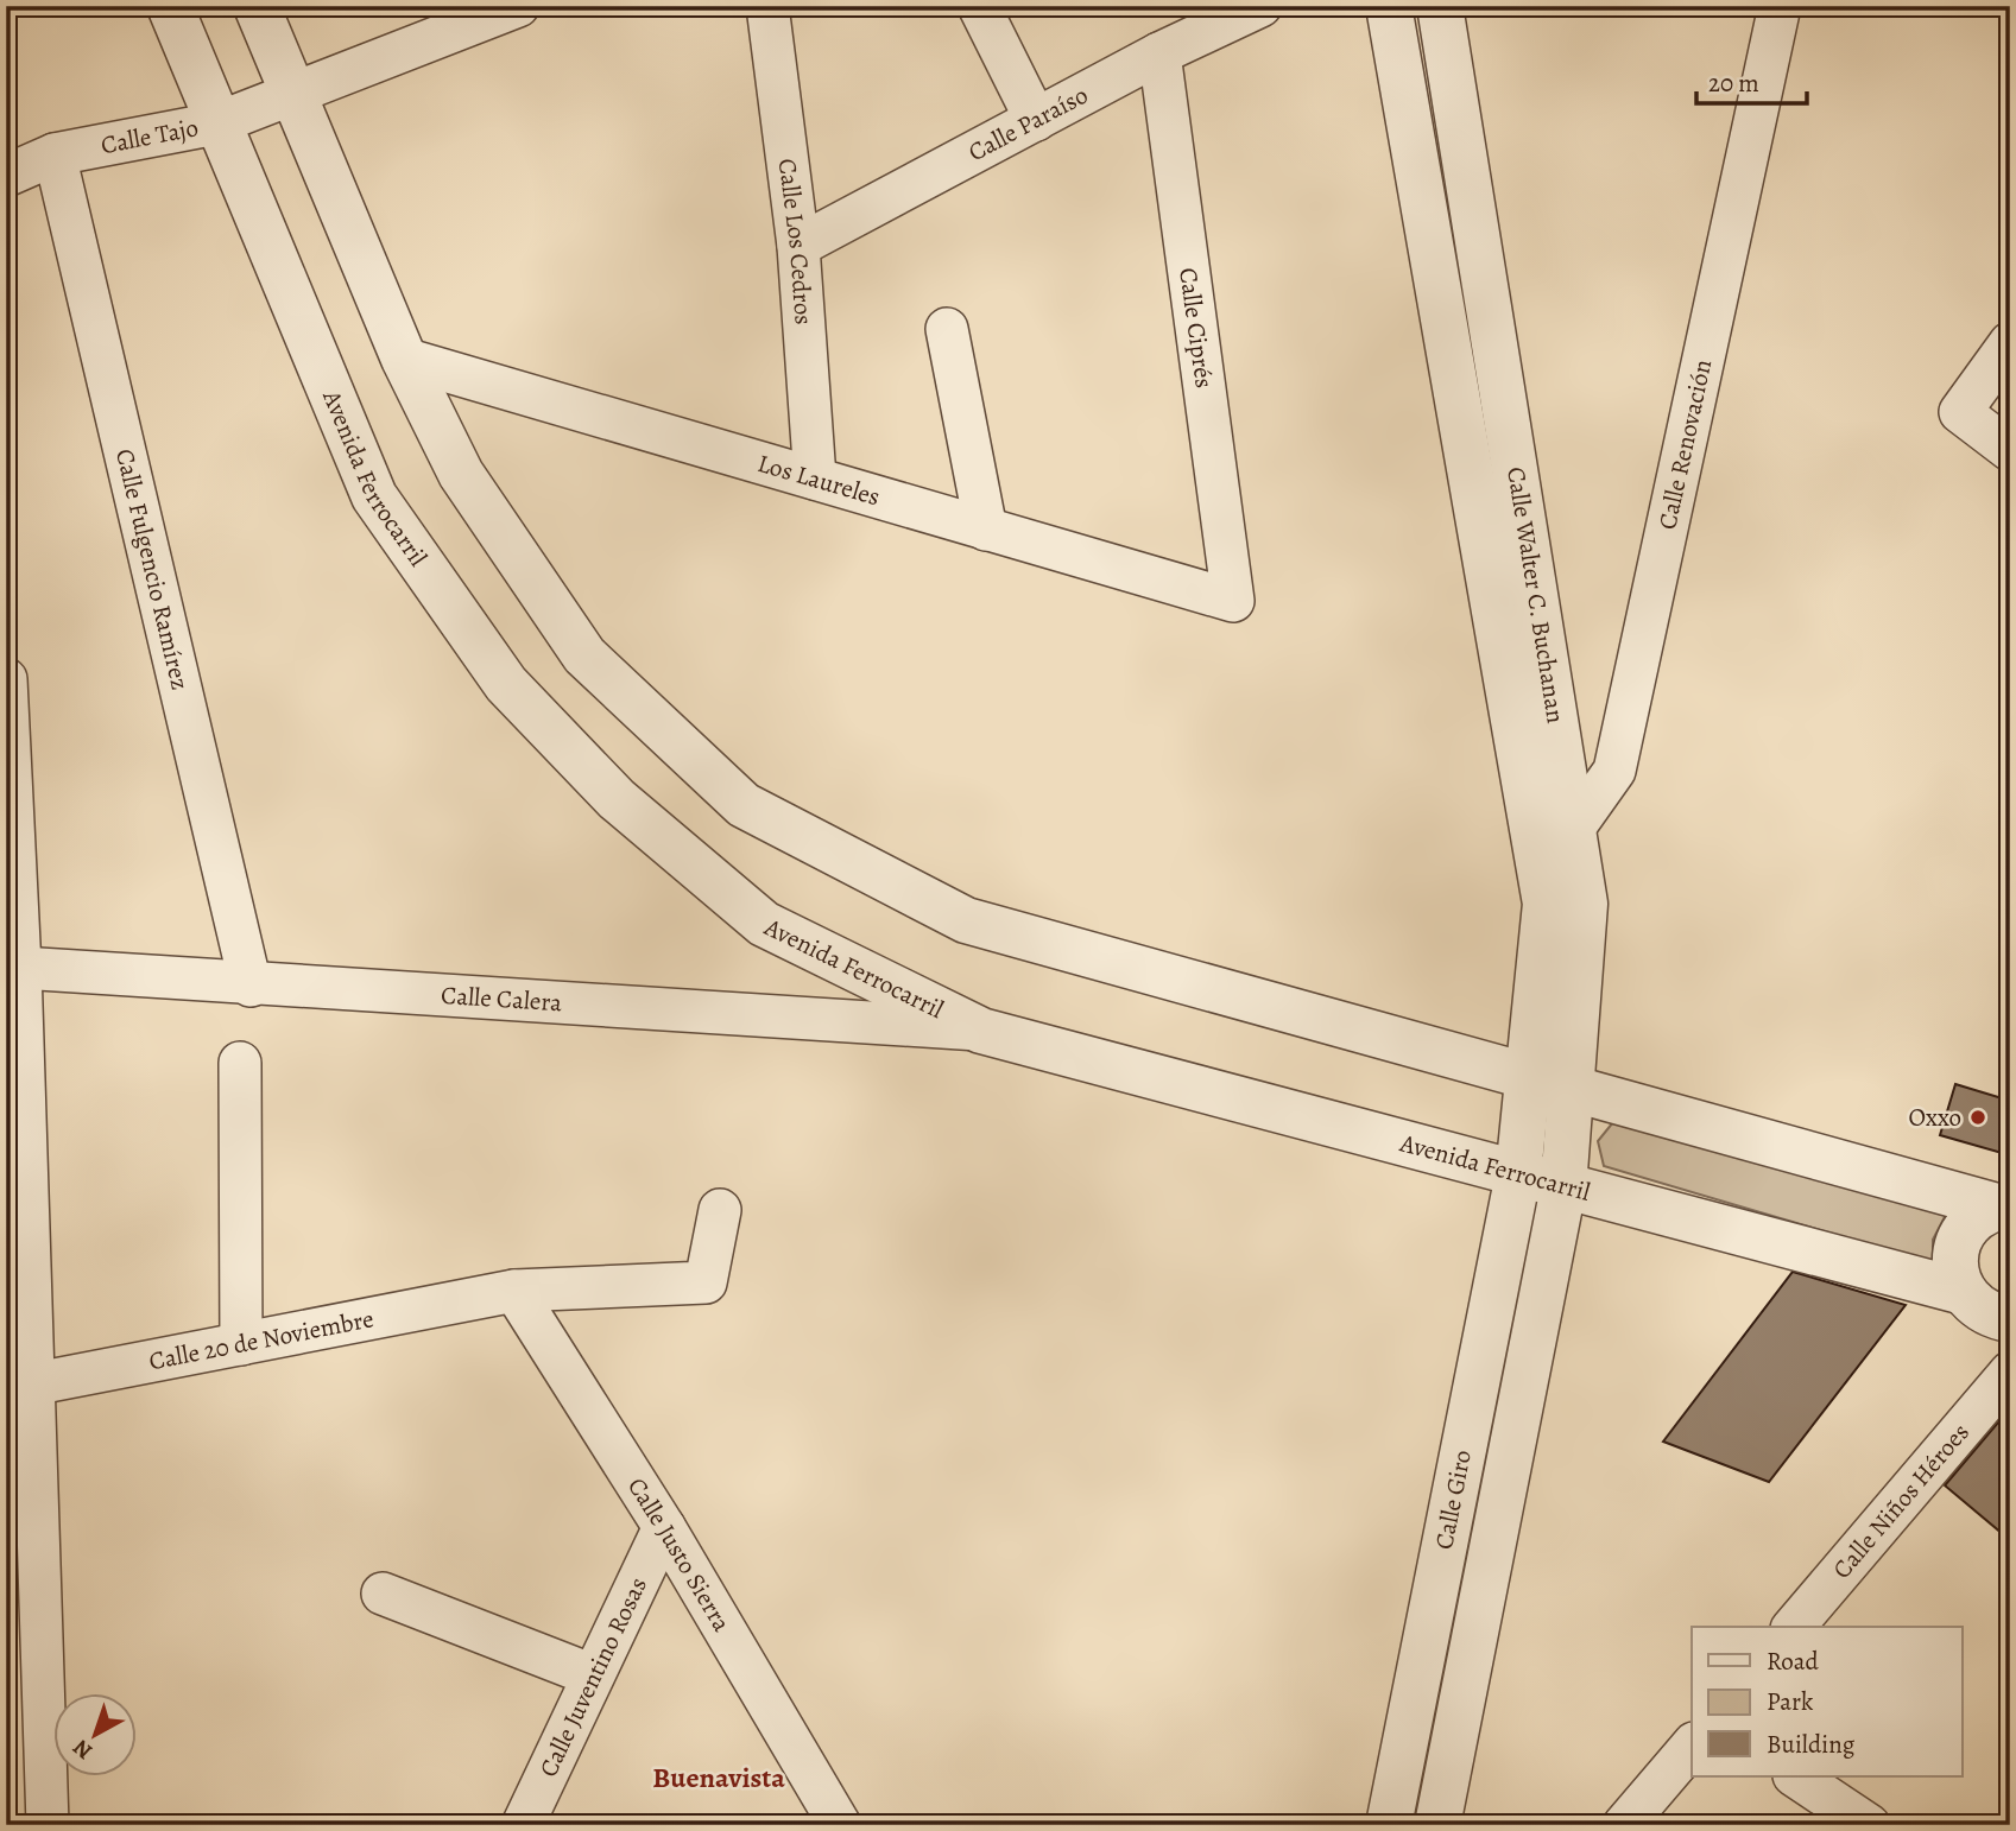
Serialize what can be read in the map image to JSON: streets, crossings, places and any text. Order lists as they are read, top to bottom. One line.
{"streets":{"street":["Calle Paraíso","Calle Tajo","Calle Los Cedros","Calle Ciprés","Calle Renovación","Avenida Ferrocarril","Los Laureles","Calle Fulgencio Ramírez","Calle Walter C. Buchanan","Calle Calera","Calle 20 de Noviembre","Calle Giro","Calle Niños Héroes","Calle Justo Sierra","Calle Juventino Rosas"]},"crossings":[["Calle Paraíso","Calle Los Cedros"],["Calle Paraíso","Calle Ciprés"],["Calle Tajo","Avenida Ferrocarril"],["Calle Tajo","Calle Fulgencio Ramírez"],["Calle Los Cedros","Los Laureles"],["Calle Ciprés","Los Laureles"],["Calle Renovación","Calle Walter C. Buchanan"],["Avenida Ferrocarril","Calle Walter C. Buchanan"],["Avenida Ferrocarril","Calle Calera"],["Avenida Ferrocarril","Calle Giro"],["Calle Fulgencio Ramírez","Calle Calera"],["Calle Walter C. Buchanan","Calle Giro"],["Calle 20 de Noviembre","Calle Justo Sierra"],["Calle Justo Sierra","Calle Juventino Rosas"]],"districts":["Buenavista"],"places":["Oxxo"],"legend":["Road","Park","Building"],"scale_bar":"20 m","north":"bottom left"}
